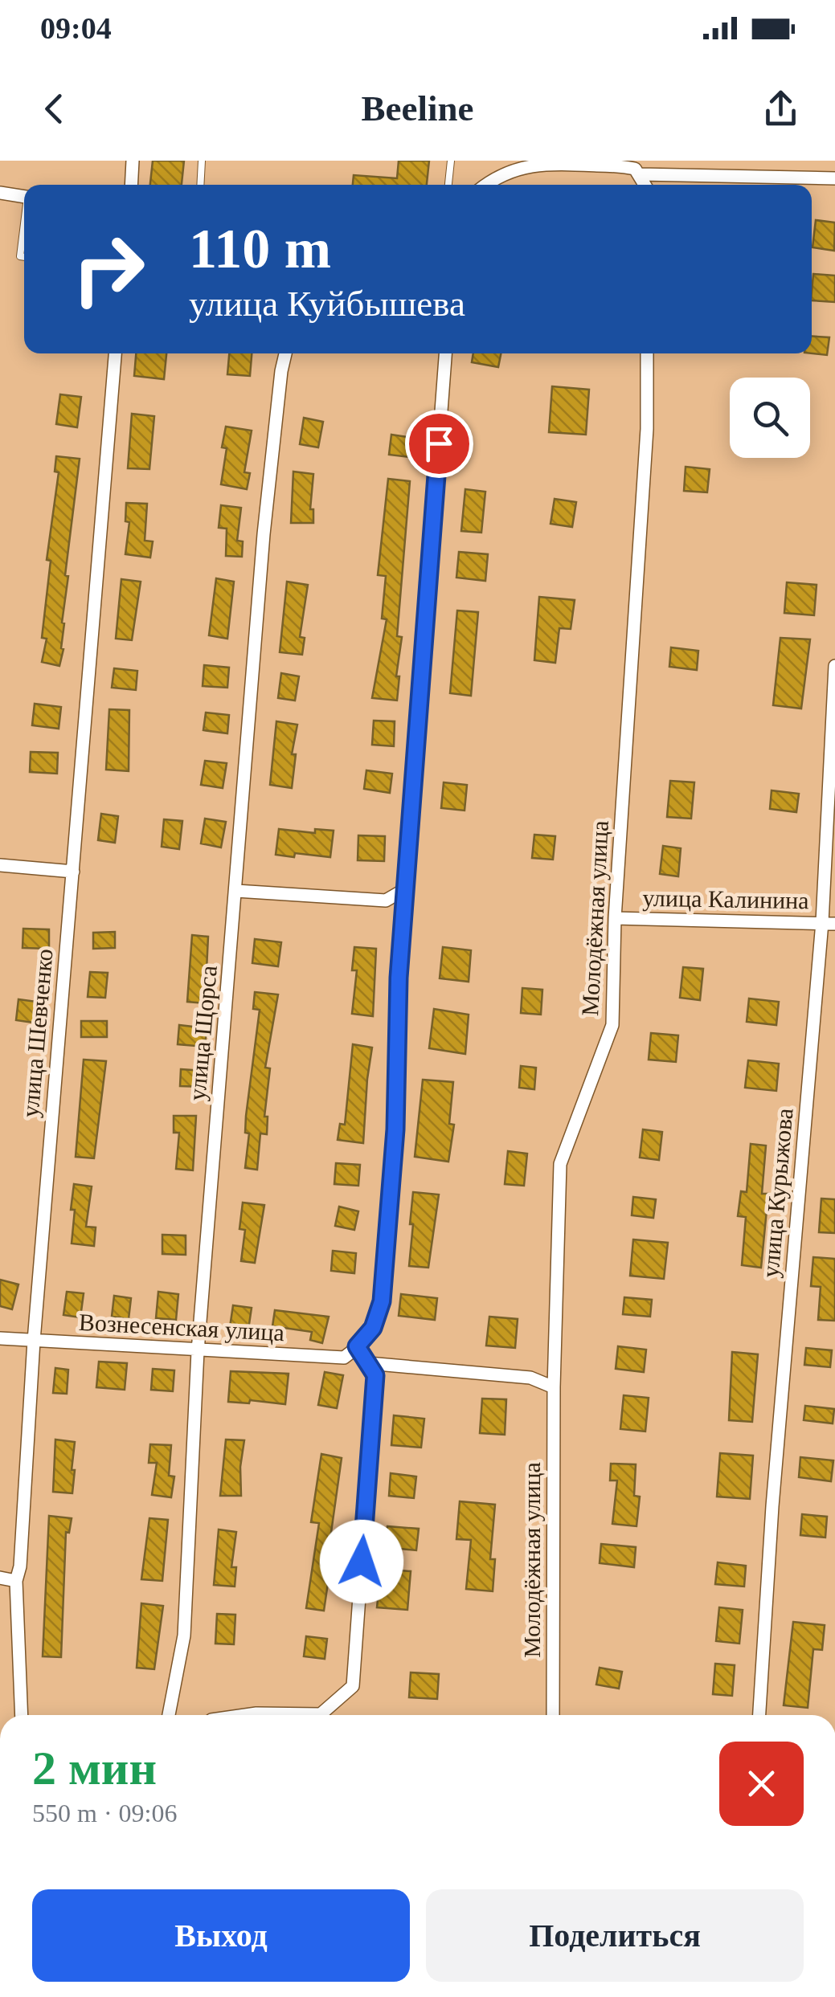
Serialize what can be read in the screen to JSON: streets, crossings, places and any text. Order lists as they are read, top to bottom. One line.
{"streets":{"street":["улица Калинина","Молодёжная улица","улица Шевченко","улица Щорса","улица Курыжова","Вознесенская улица"]},"crossings":[["улица Калинина","Молодёжная улица"],["улица Калинина","улица Курыжова"],["улица Шевченко","Вознесенская улица"],["улица Щорса","Вознесенская улица"]],"page":{"status":"09:04","header":"Beeline","turn":["110 m","улица Куйбышева"],"heading":["2 мин","550 m · 09:06"],"buttons":["Выход","Поделиться"]}}
